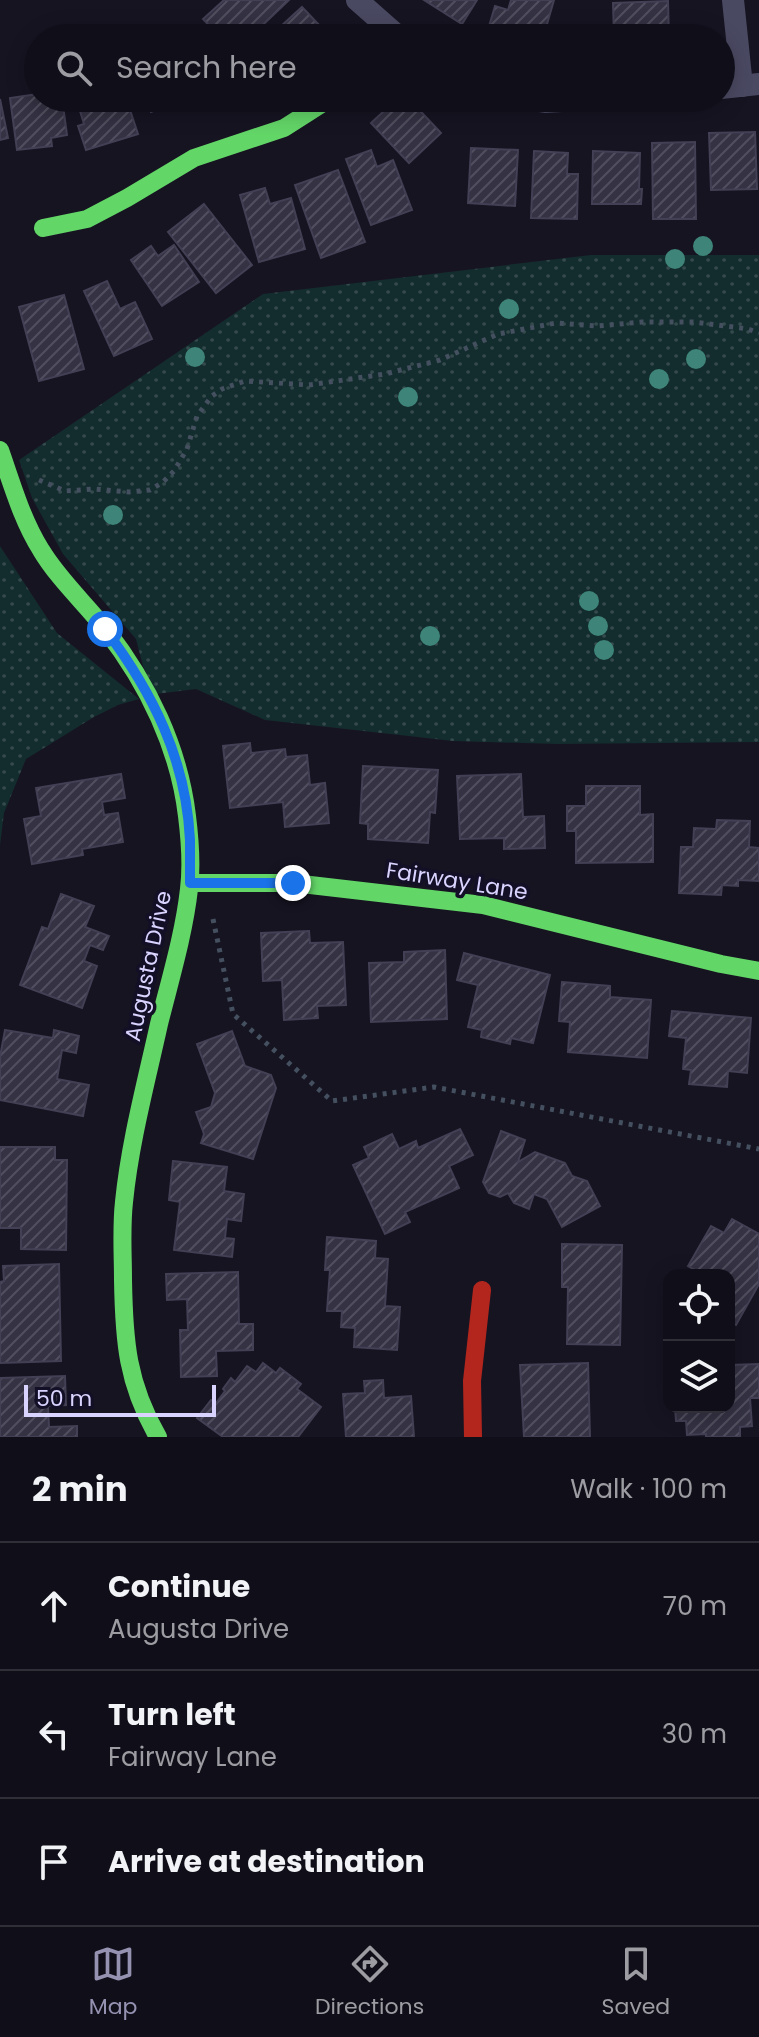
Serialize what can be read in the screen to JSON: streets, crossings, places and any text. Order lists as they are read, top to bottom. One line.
{"streets":{"street":["Fairway Lane","Augusta Drive"]},"crossings":[["Fairway Lane","Augusta Drive"]],"scale_bar":"50 m","page":{"search":"Search here","scale":"50 m","heading":["2 min","Walk · 100 m"],"list":[["Continue","Augusta Drive","70 m"],["Turn left","Fairway Lane","30 m"],"Arrive at destination"],"nav":["Map","Directions","Saved"]}}
